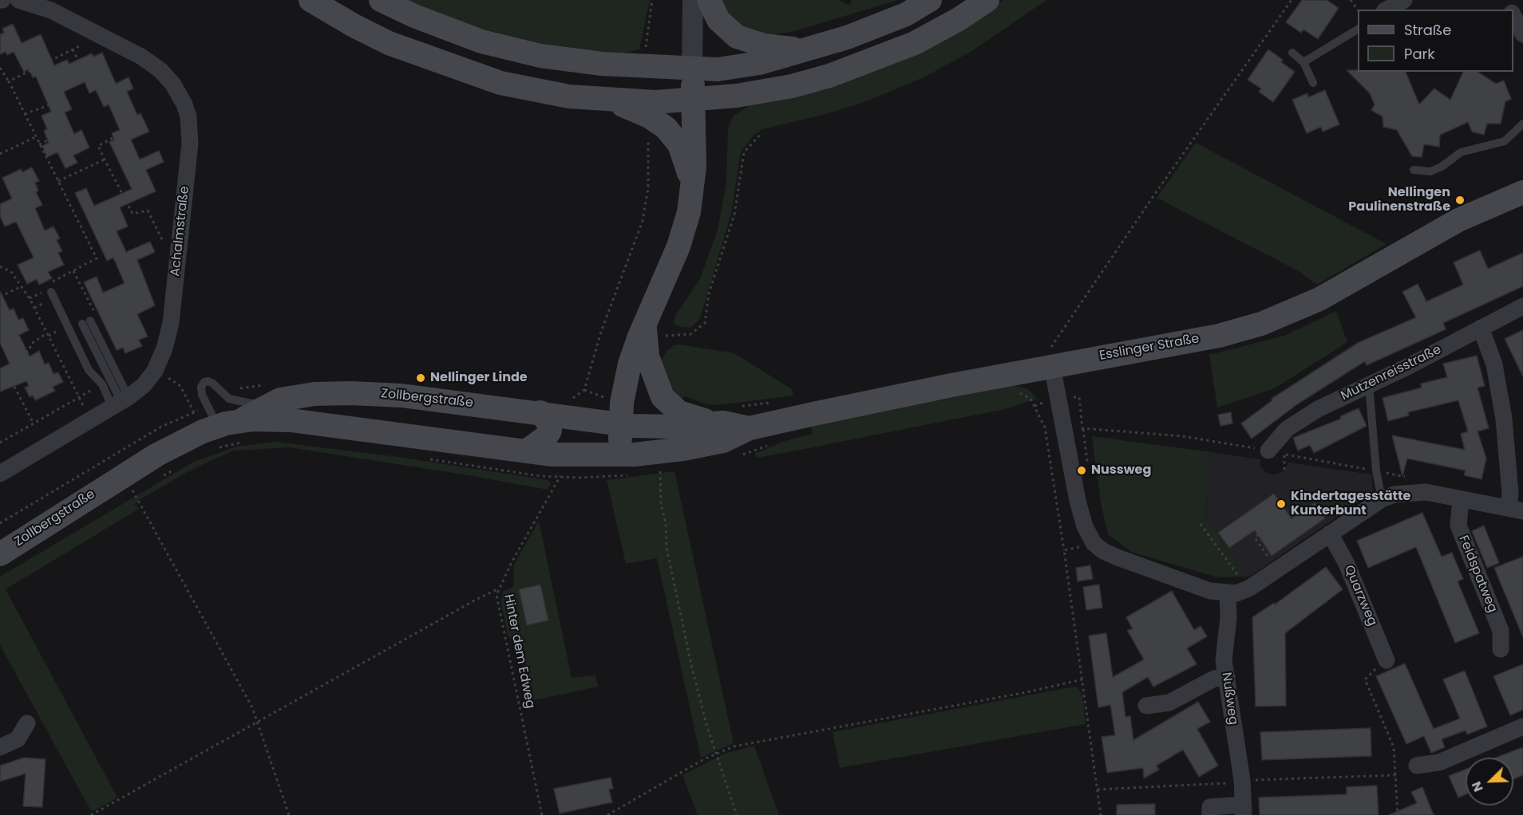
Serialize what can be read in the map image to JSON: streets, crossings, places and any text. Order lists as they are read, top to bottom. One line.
{"streets":{"main road":["Esslinger Straße","Zollbergstraße"],"street":["Achalmstraße","Mutzenreisstraße","Feldspatweg","Quarzweg","Nußweg"],"path":["Hinter dem Edweg"]},"crossings":[["Esslinger Straße","Zollbergstraße"]],"places":["Nellingen Paulinenstraße","Nellinger Linde","Nussweg","Kindertagesstätte Kunterbunt"],"legend":["Straße","Park"],"north":"bottom left"}
